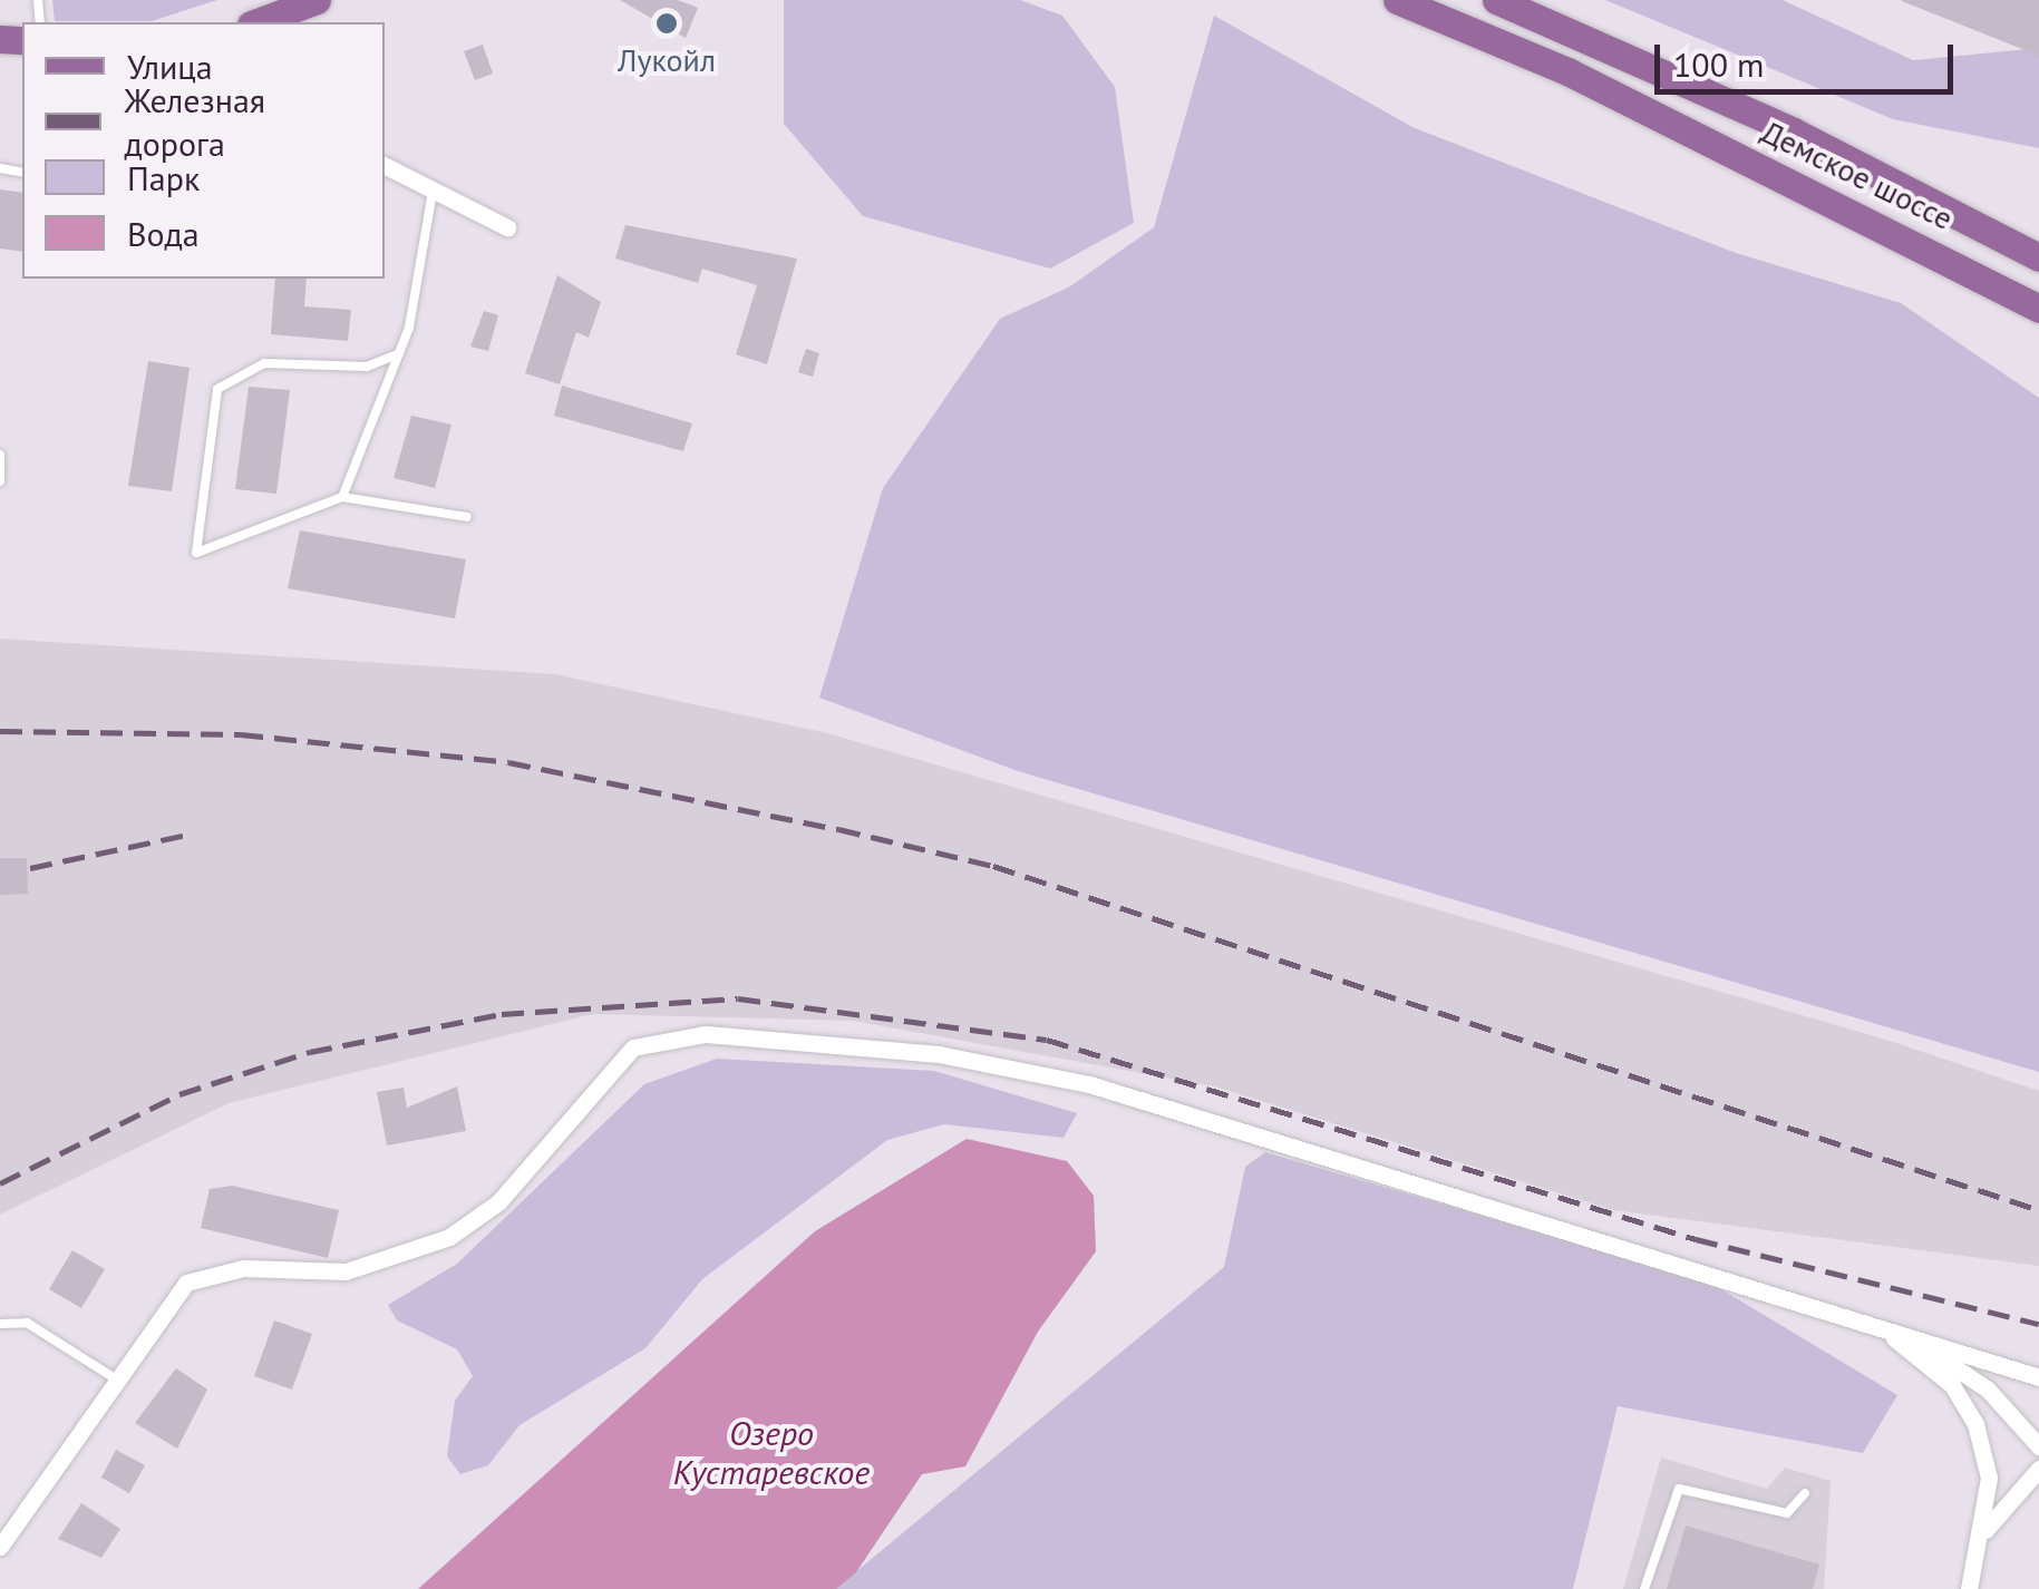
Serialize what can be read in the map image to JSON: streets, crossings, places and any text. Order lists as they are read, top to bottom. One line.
{"streets":{"main road":["Демское шоссе"]},"water":["Озеро Кустаревское"],"places":["Лукойл"],"legend":["Улица","Железная дорога","Парк","Вода"],"scale_bar":"100 m"}
